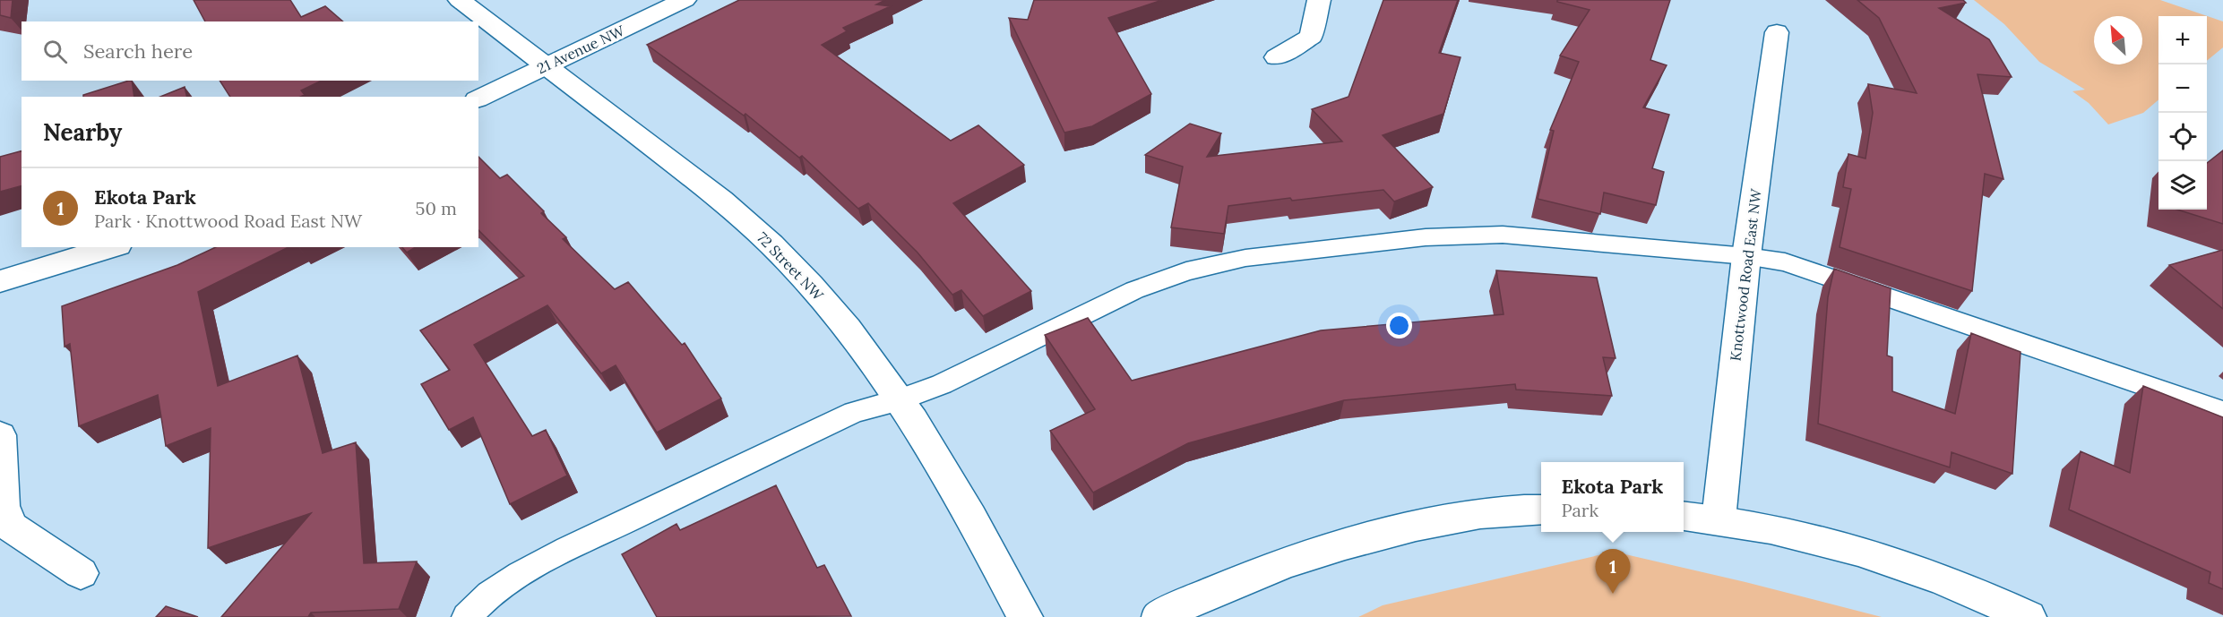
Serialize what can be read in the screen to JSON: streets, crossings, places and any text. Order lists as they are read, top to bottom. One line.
{"streets":{"street":["21 Avenue NW","72 Street NW","Knottwood Road East NW"]},"crossings":[["21 Avenue NW","72 Street NW"]],"north":"top left","page":{"map_buttons":["+","−"],"search":"Search here","heading":"Nearby","list":[{"mark":"1","name":"Ekota Park","note":"Park · Knottwood Road East NW","value":"50 m"}],"popup":["Ekota Park","Park"],"pins":"1"}}
